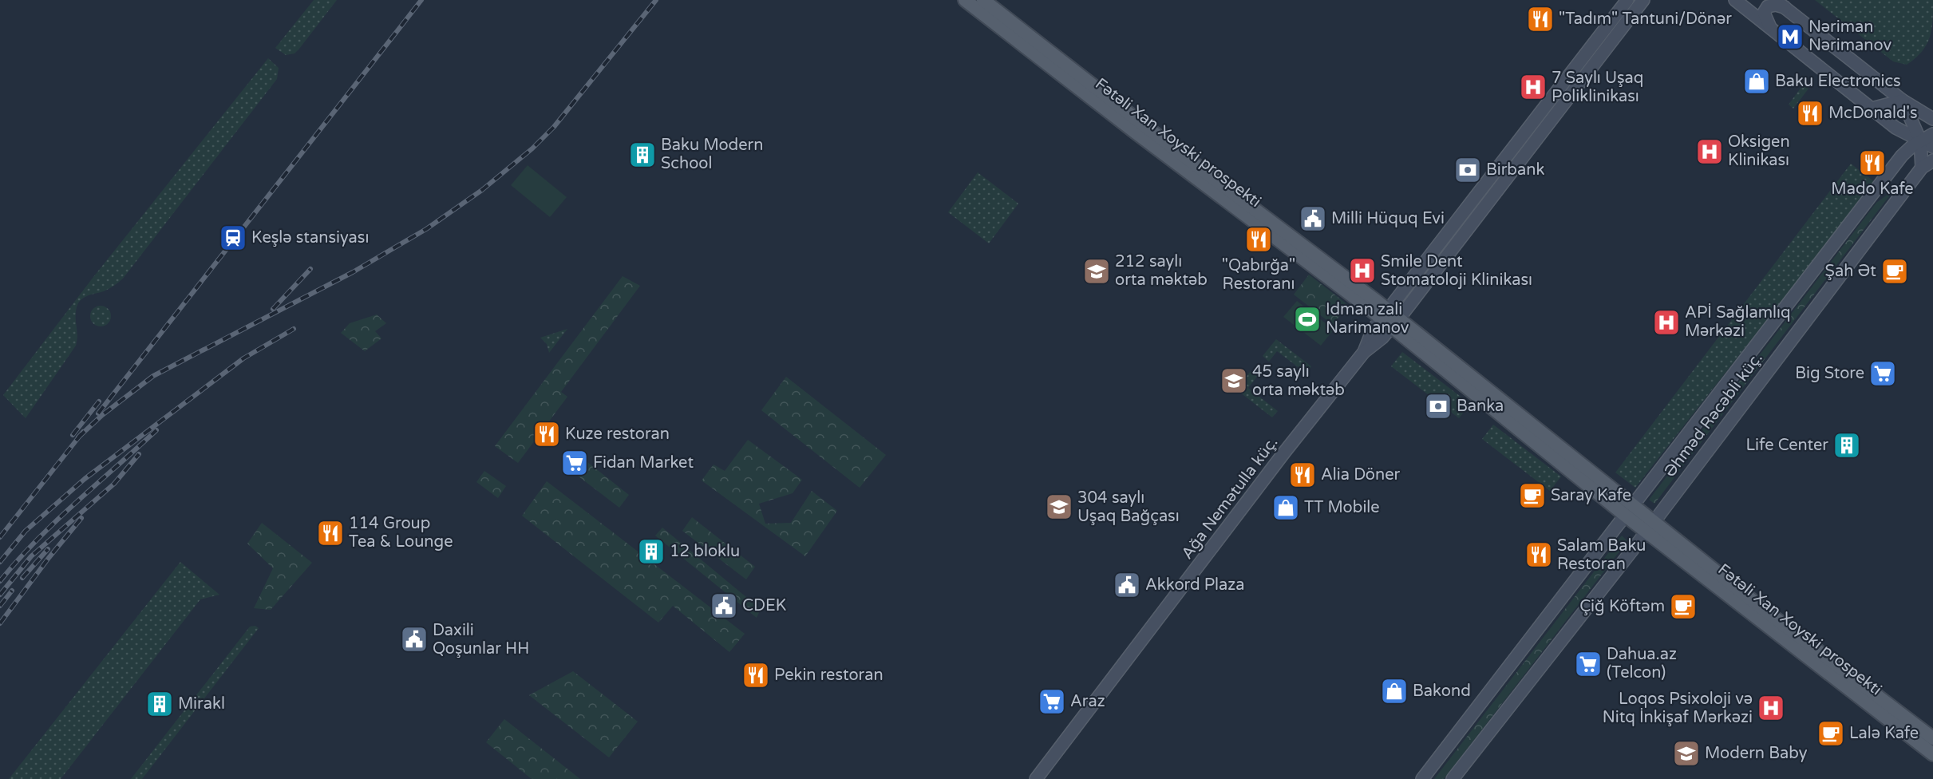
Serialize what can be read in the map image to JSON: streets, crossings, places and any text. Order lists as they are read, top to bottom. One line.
{"streets":{"main road":["Fətəli Xan Xoyski prospekti","Əhməd Rəcəbli küç.","Ağa Nemətulla küç."]},"crossings":[["Fətəli Xan Xoyski prospekti","Əhməd Rəcəbli küç."],["Fətəli Xan Xoyski prospekti","Ağa Nemətulla küç."]],"places":{"restaurant":["\"Tadım\" Tantuni/Dönər","McDonald's","Mado Kafe","\"Qabırğa\" Restoranı","Kuze restoran","Alia Döner","114 Group Tea & Lounge","Salam Baku Restoran","Pekin restoran"],"metro station":["Nəriman Nərimanov"],"shop":["Baku Electronics","TT Mobile","Bakond"],"hospital":["7 Saylı Uşaq Poliklinikası","Oksigen Klinikası","Smile Dent Stomatoloji Klinikası","APİ Sağlamlıq Mərkəzi","Loqos Psixoloji və Nitq İnkişaf Mərkəzi"],"building":["Baku Modern School","Life Center","12 bloklu","Mirakl"],"bank":["Birbank","Banka"],"public building":["Milli Hüquq Evi","Akkord Plaza","CDEK","Daxili Qoşunlar HH"],"station":["Keşlə stansiyası"],"school or university":["212 saylı orta məktəb","45 saylı orta məktəb","304 saylı Uşaq Bağçası","Modern Baby"],"cafe":["Şah Ət","Saray Kafe","Çiğ Köftəm","Lalə Kafe"],"sports":["Idman zali Narimanov"],"supermarket":["Big Store","Fidan Market","Dahua.az (Telcon)","Araz"]}}
